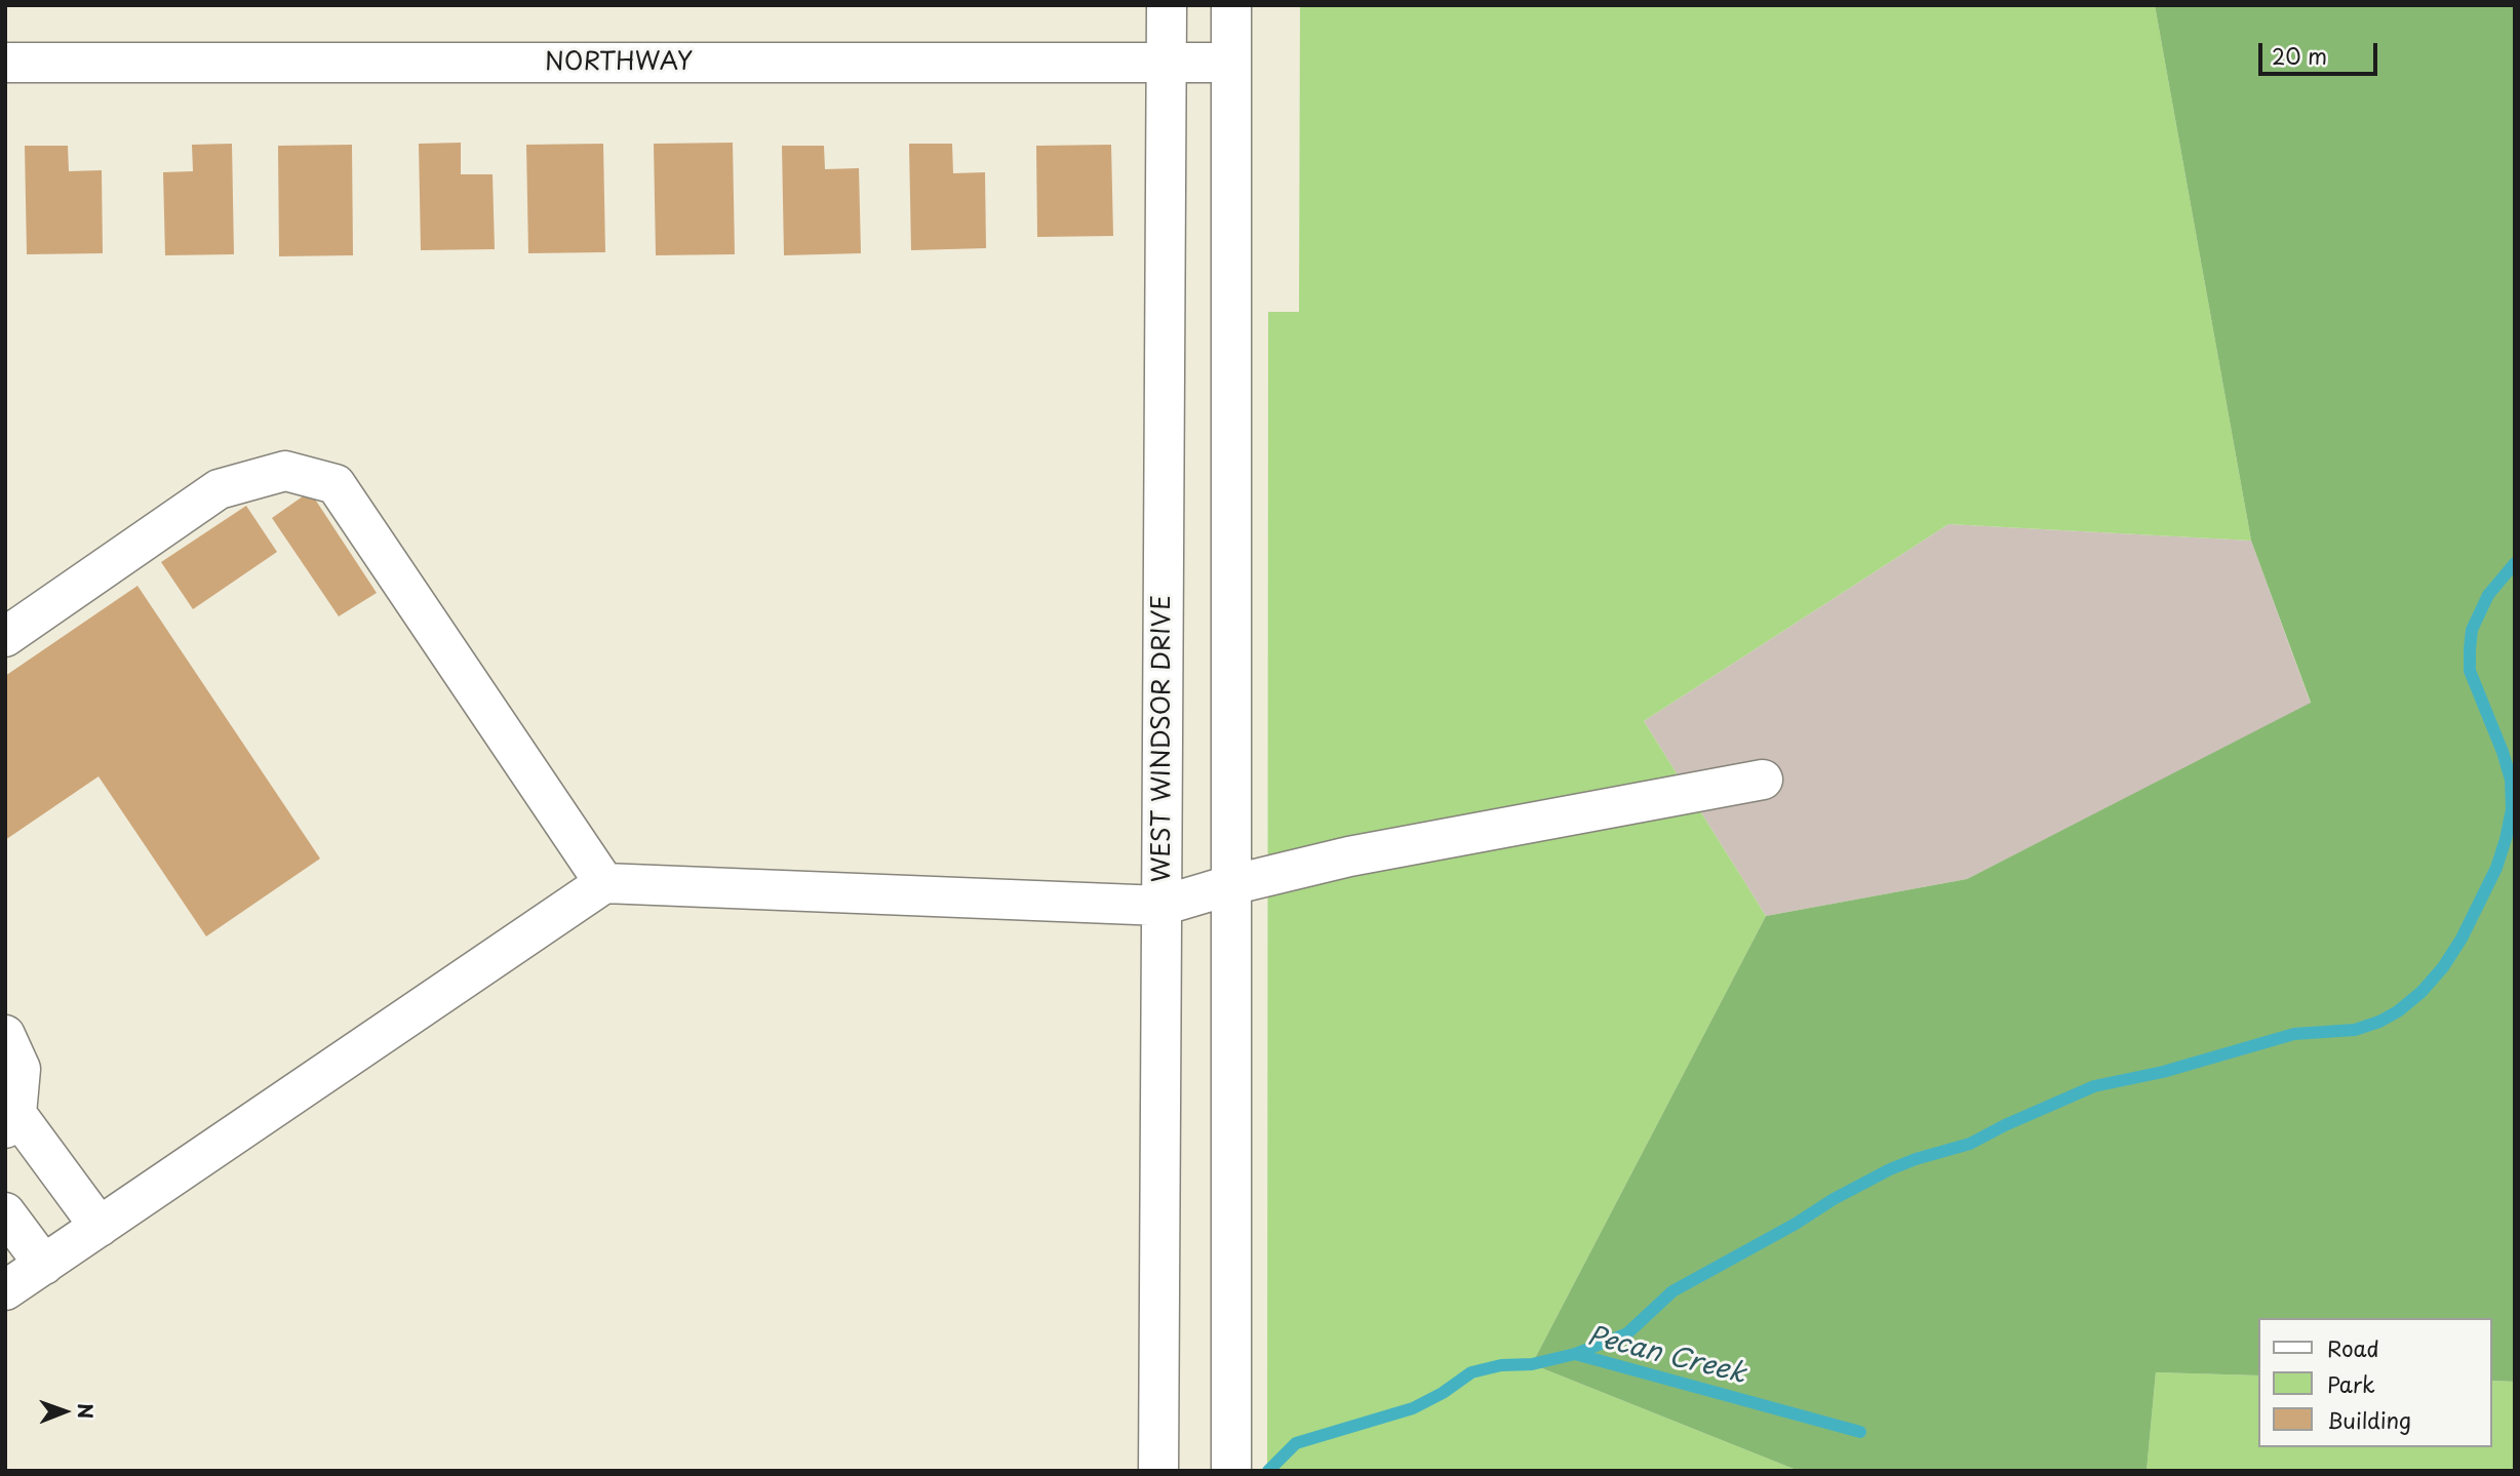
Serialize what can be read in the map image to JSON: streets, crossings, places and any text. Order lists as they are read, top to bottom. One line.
{"streets":{"street":["NORTHWAY","WEST WINDSOR DRIVE"]},"crossings":[["NORTHWAY","WEST WINDSOR DRIVE"]],"water":["Pecan Creek"],"legend":["Road","Park","Building"],"scale_bar":"20 m","north":"right"}
